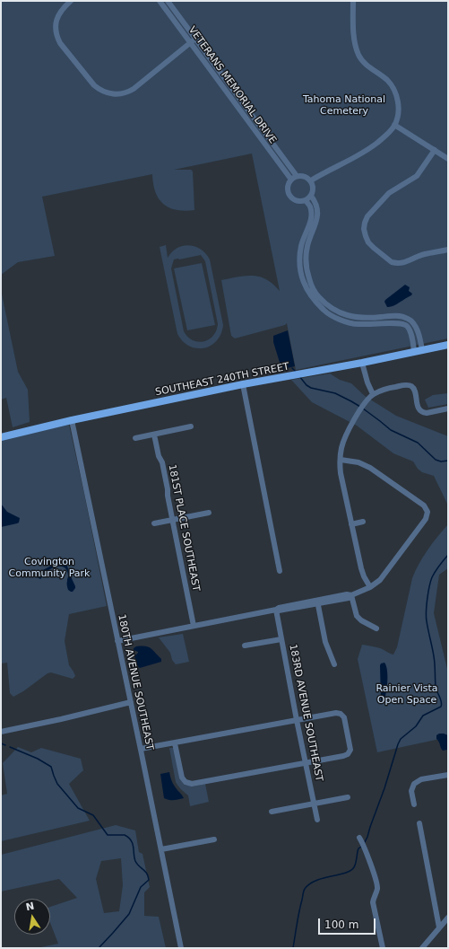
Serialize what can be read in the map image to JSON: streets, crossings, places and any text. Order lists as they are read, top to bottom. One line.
{"streets":{"main road":["SOUTHEAST 240TH STREET"],"street":["VETERANS MEMORIAL DRIVE","181ST PLACE SOUTHEAST","180TH AVENUE SOUTHEAST","183RD AVENUE SOUTHEAST"]},"crossings":[["SOUTHEAST 240TH STREET","180TH AVENUE SOUTHEAST"]],"parks":["Tahoma National Cemetery","Covington Community Park","Rainier Vista Open Space"],"scale_bar":"100 m","north":"top"}
